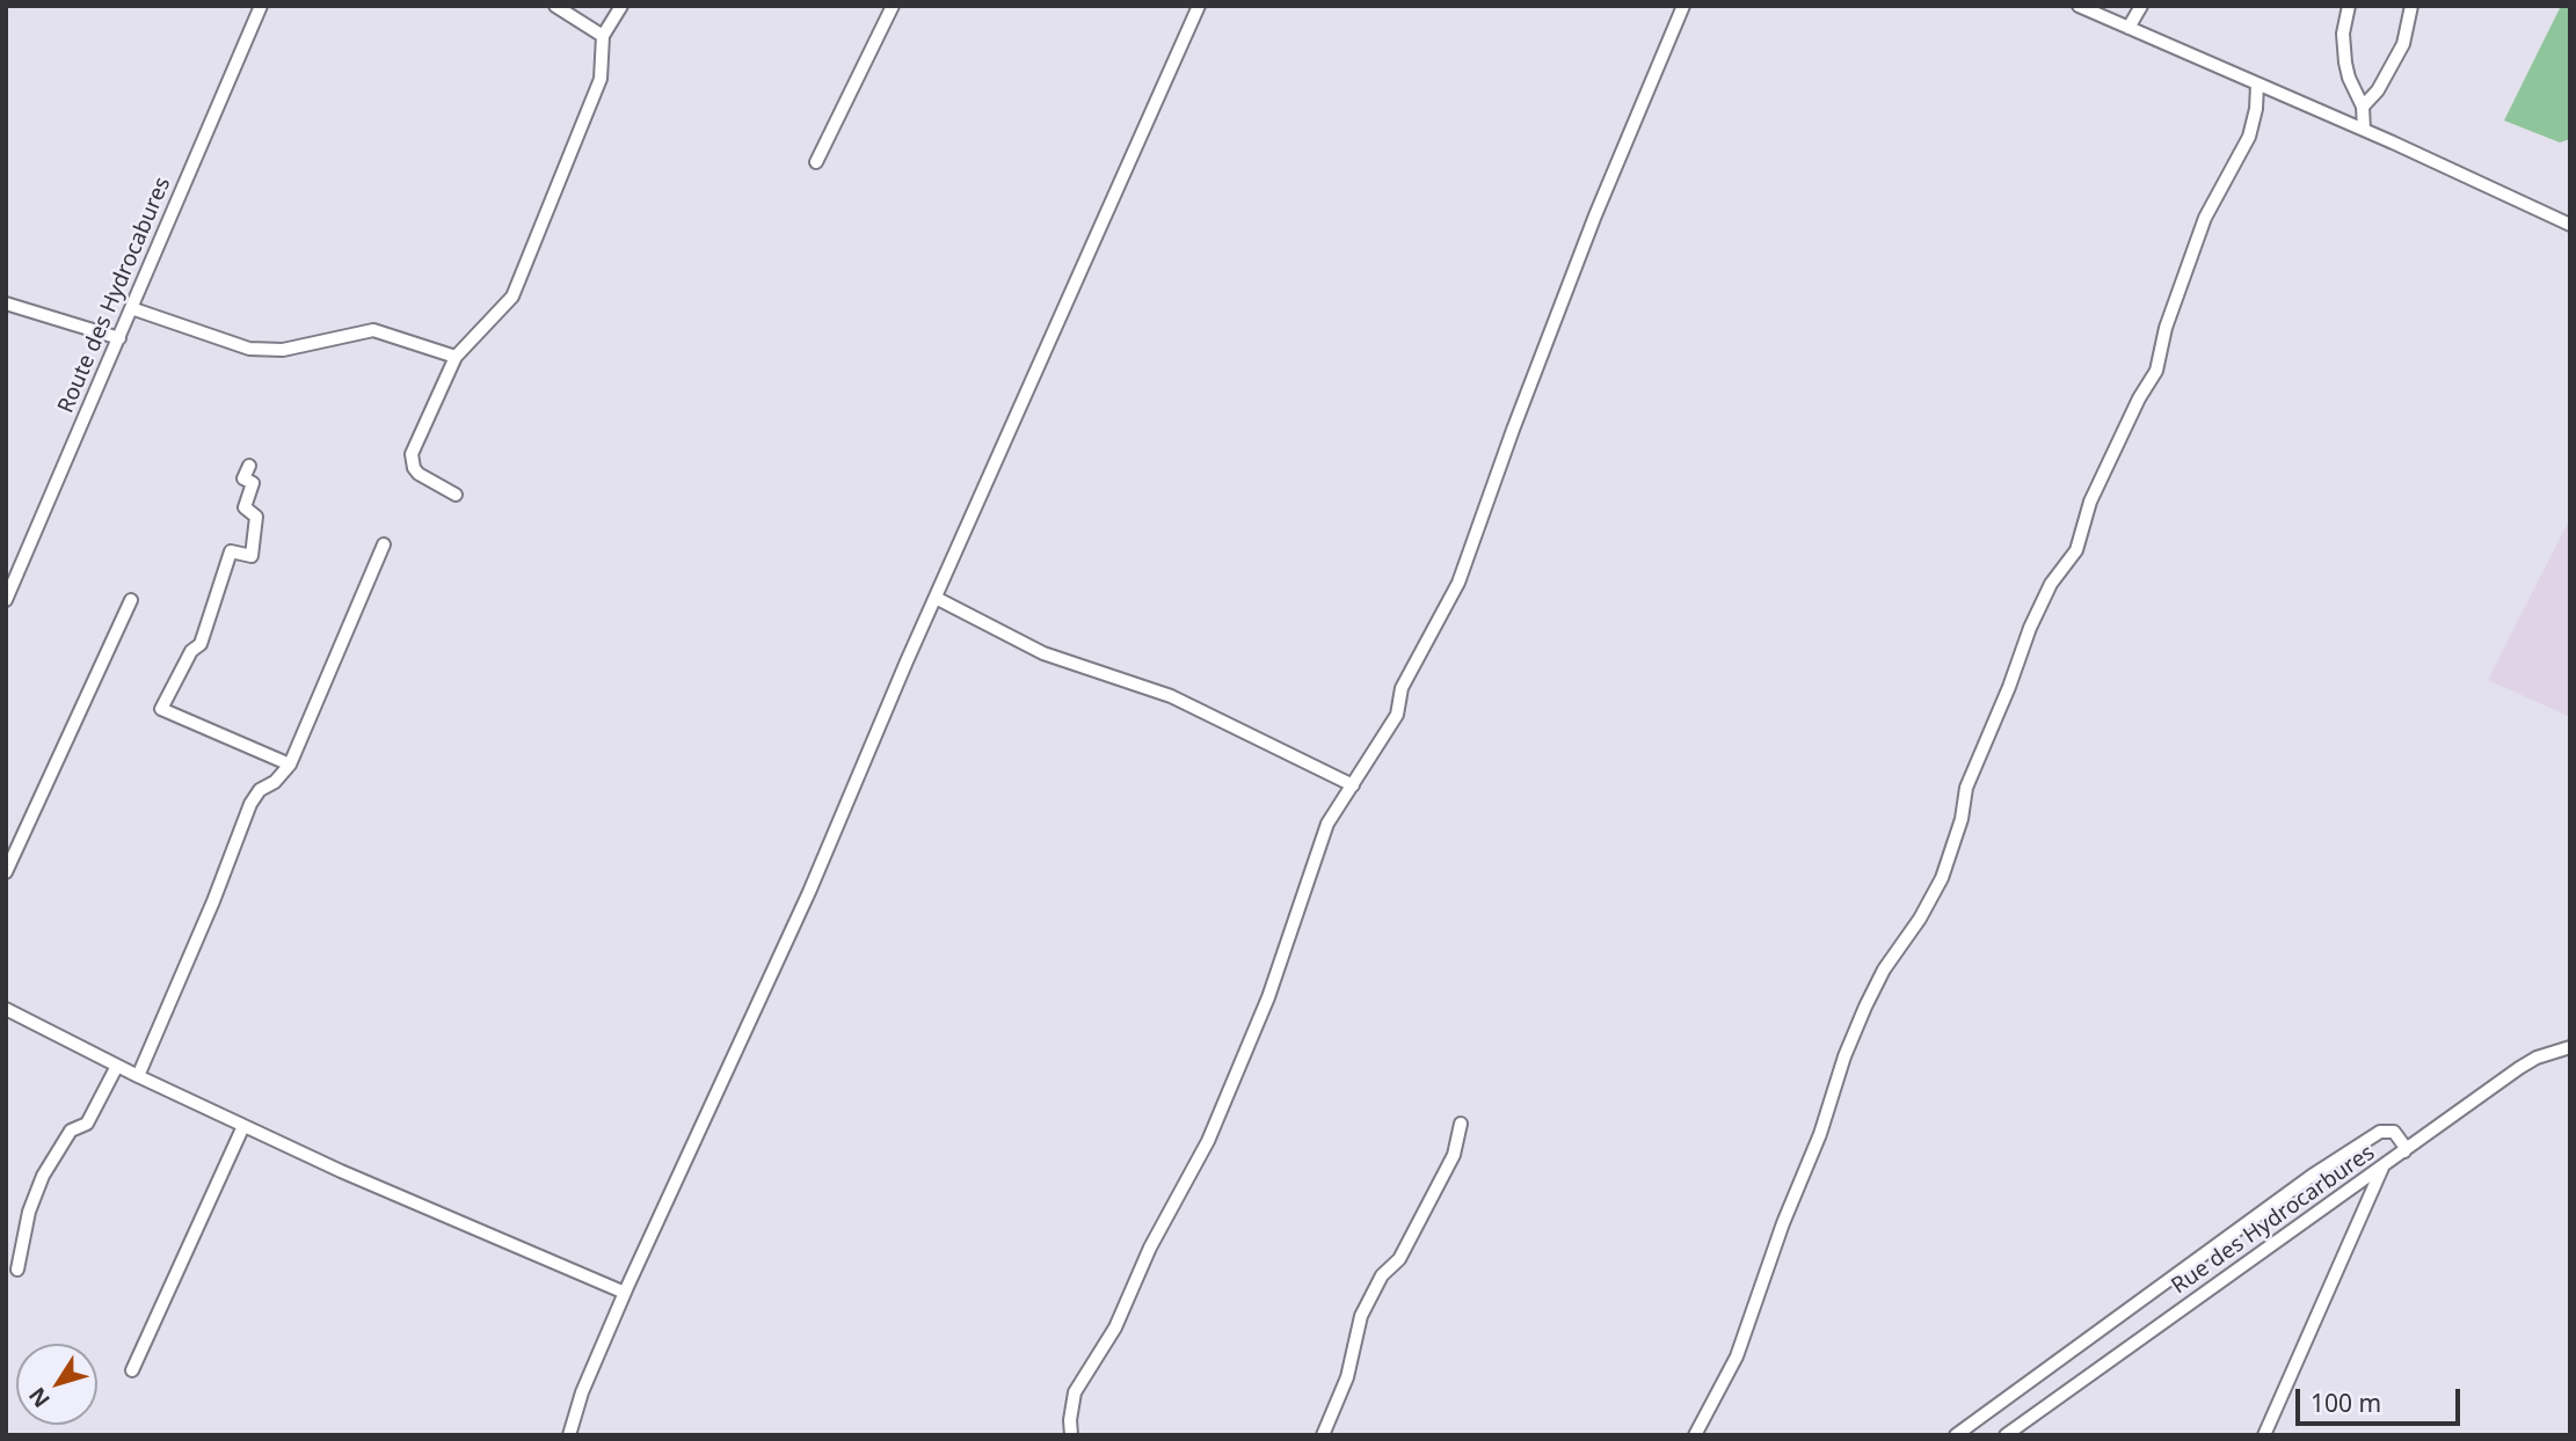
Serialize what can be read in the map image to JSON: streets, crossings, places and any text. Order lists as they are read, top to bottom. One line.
{"streets":{"street":["Route des Hydrocabures","Rue des Hydrocarbures"]},"scale_bar":"100 m","north":"bottom left"}
